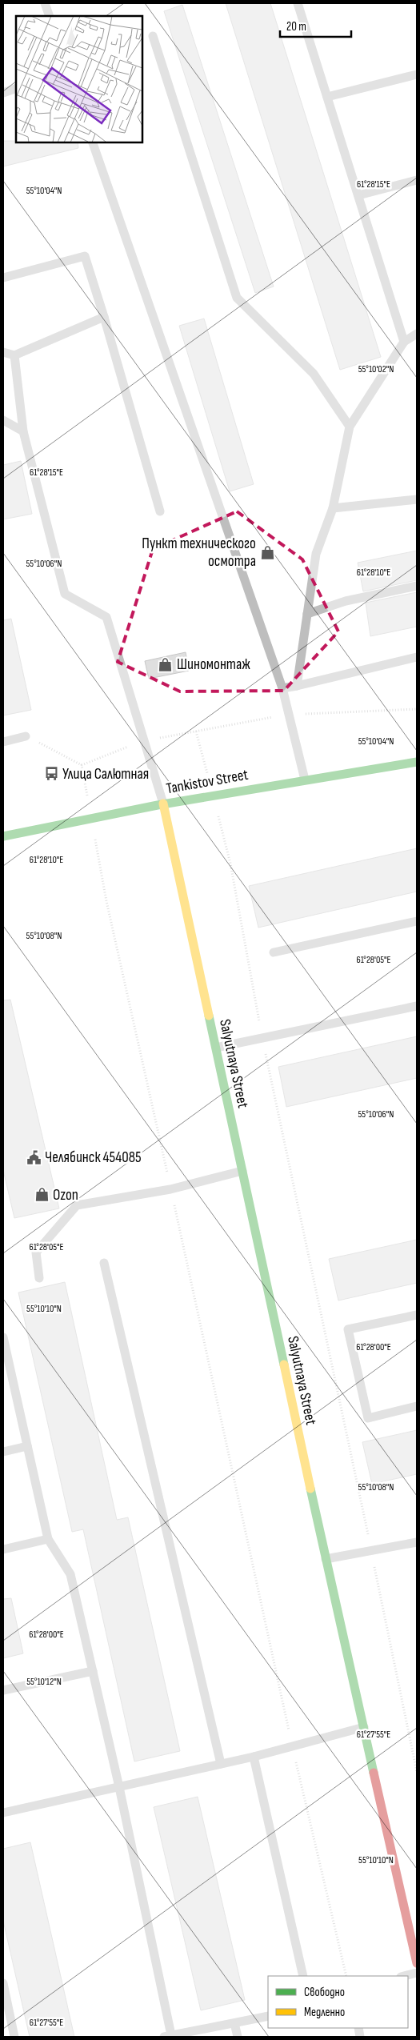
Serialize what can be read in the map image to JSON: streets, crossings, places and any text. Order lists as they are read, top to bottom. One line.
{"streets":{"street":["Tankistov Street","Salyutnaya Street"]},"crossings":[["Tankistov Street","Salyutnaya Street"]],"places":{"shop":["Пункт технического осмотра","Шиномонтаж","Ozon"],"bus stop":["Улица Салютная"],"public building":["Челябинск 454085"]},"legend":["Свободно","Медленно"],"scale_bar":"20 m","coordinates":["61°28'15\"E","55°10'04\"N","55°10'02\"N","55°10'06\"N","61°28'10\"E","55°10'08\"N","61°28'05\"E","55°10'10\"N","61°28'00\"E","55°10'12\"N","61°27'55\"E"]}
